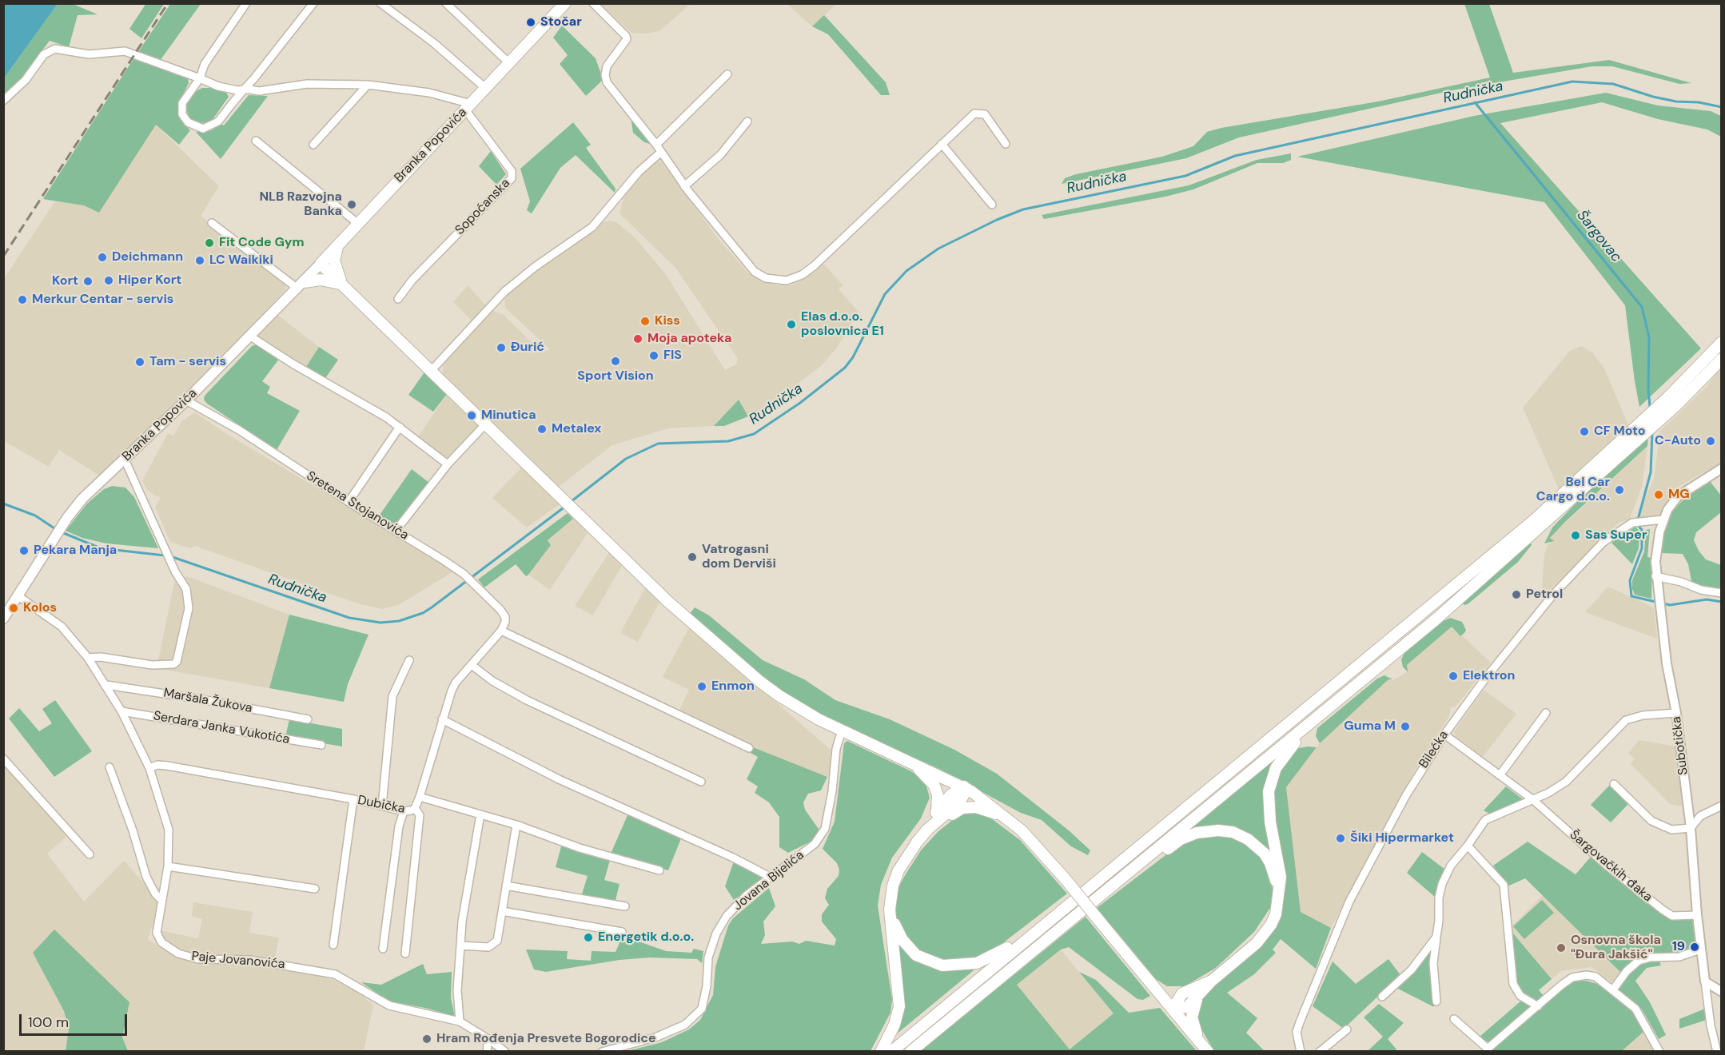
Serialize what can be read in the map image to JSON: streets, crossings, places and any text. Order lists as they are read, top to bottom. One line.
{"streets":{"main road":["Branka Popovića"],"street":["Sopoćanska","Sretena Stojanovića","Maršala Žukova","Serdara Janka Vukotića","Subotička","Bilećka","Dubička","Šargovačkih đaka","Jovana Bijelića","Paje Jovanovića"]},"crossings":[["Branka Popovića","Sopoćanska"],["Branka Popovića","Sretena Stojanovića"],["Branka Popovića","Paje Jovanovića"],["Sretena Stojanovića","Dubička"],["Maršala Žukova","Paje Jovanovića"],["Serdara Janka Vukotića","Paje Jovanovića"],["Subotička","Bilećka"],["Subotička","Šargovačkih đaka"],["Bilećka","Šargovačkih đaka"],["Dubička","Paje Jovanovića"]],"water":["Rudnička","Šargovac"],"places":["Stočar","NLB Razvojna Banka","Fit Code Gym","Deichmann","LC Waikiki","Hiper Kort","Kort","Merkur Centar - servis","Kiss","Elas d.o.o. poslovnica E1","Moja apoteka","Đurić","FIS","Sport Vision","Tam - servis","Minutica","Metalex","CF Moto","C-Auto","Bel Car Cargo d.o.o.","MG","Sas Super","Pekara Manja","Vatrogasni dom Derviši","Petrol","Kolos","Elektron","Enmon","Guma M","Šiki Hipermarket","Energetik d.o.o.","19","Osnovna škola \"Đura Jakšić\"","Hram Rođenja Presvete Bogorodice"],"scale_bar":"100 m"}
